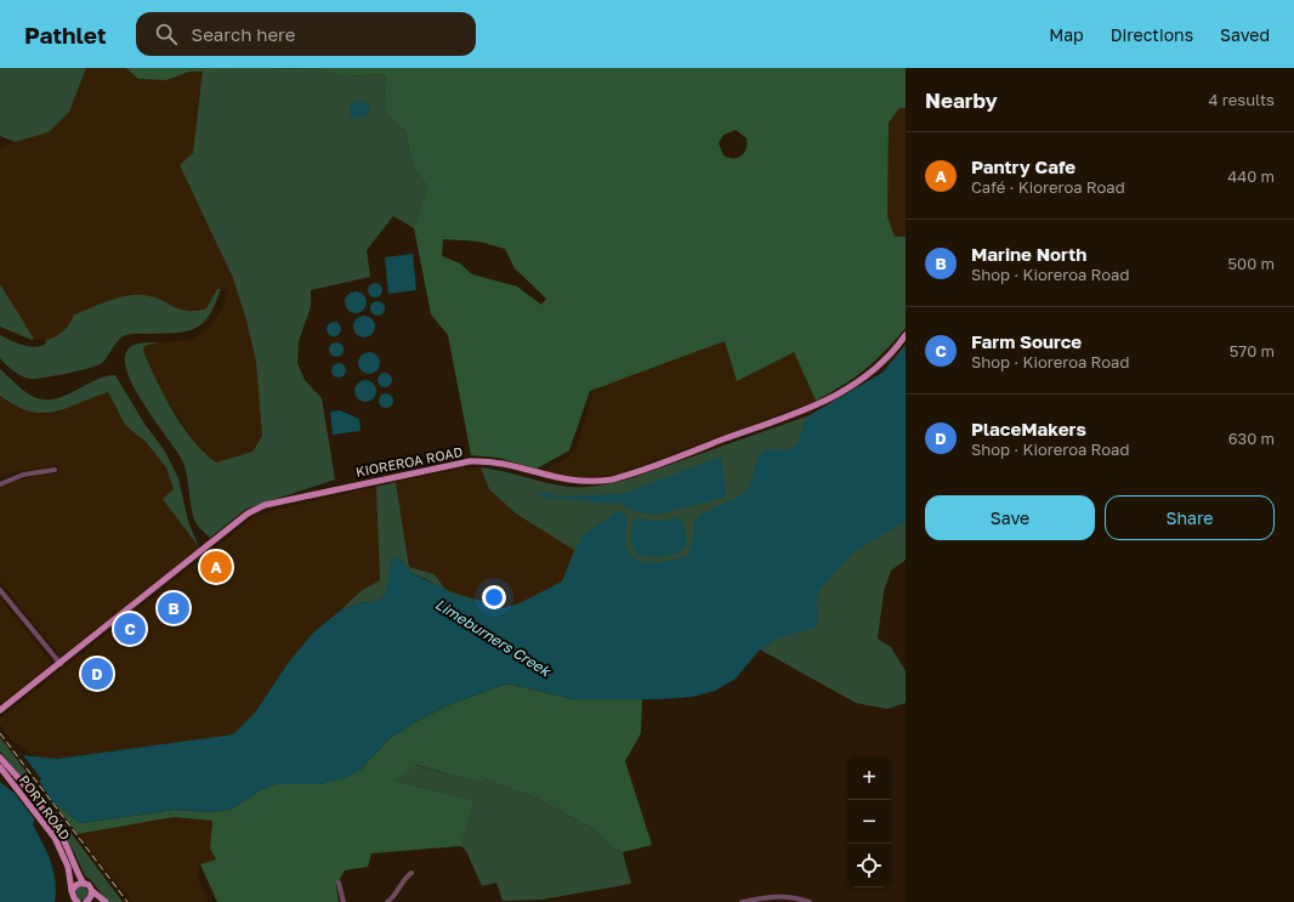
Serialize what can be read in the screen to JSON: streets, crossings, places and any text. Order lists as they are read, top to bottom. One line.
{"streets":{"main road":["KIOREROA ROAD","PORT ROAD"]},"water":["Limeburners Creek"],"page":{"header":"Pathlet","search":"Search here","nav":["Map","Directions","Saved"],"heading":["Nearby","4 results"],"list":[{"mark":"A","name":"Pantry Cafe","note":"Café · Kioreroa Road","value":"440 m"},{"mark":"B","name":"Marine North","note":"Shop · Kioreroa Road","value":"500 m"},{"mark":"C","name":"Farm Source","note":"Shop · Kioreroa Road","value":"570 m"},{"mark":"D","name":"PlaceMakers","note":"Shop · Kioreroa Road","value":"630 m"}],"buttons":["Save","Share"],"pins":["A","B","C","D"],"map_buttons":["+","−"]}}
